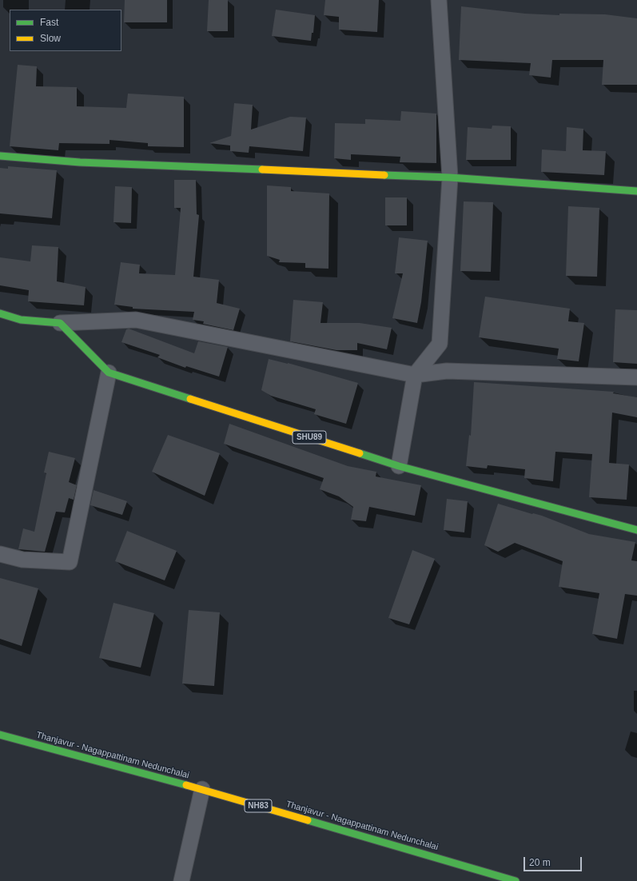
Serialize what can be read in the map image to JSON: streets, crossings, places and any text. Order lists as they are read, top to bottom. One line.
{"streets":{"main road":["SHU89","Thanjavur - Nagappattinam Nedunchalai","NH83"]},"legend":["Fast","Slow"],"scale_bar":"20 m"}
